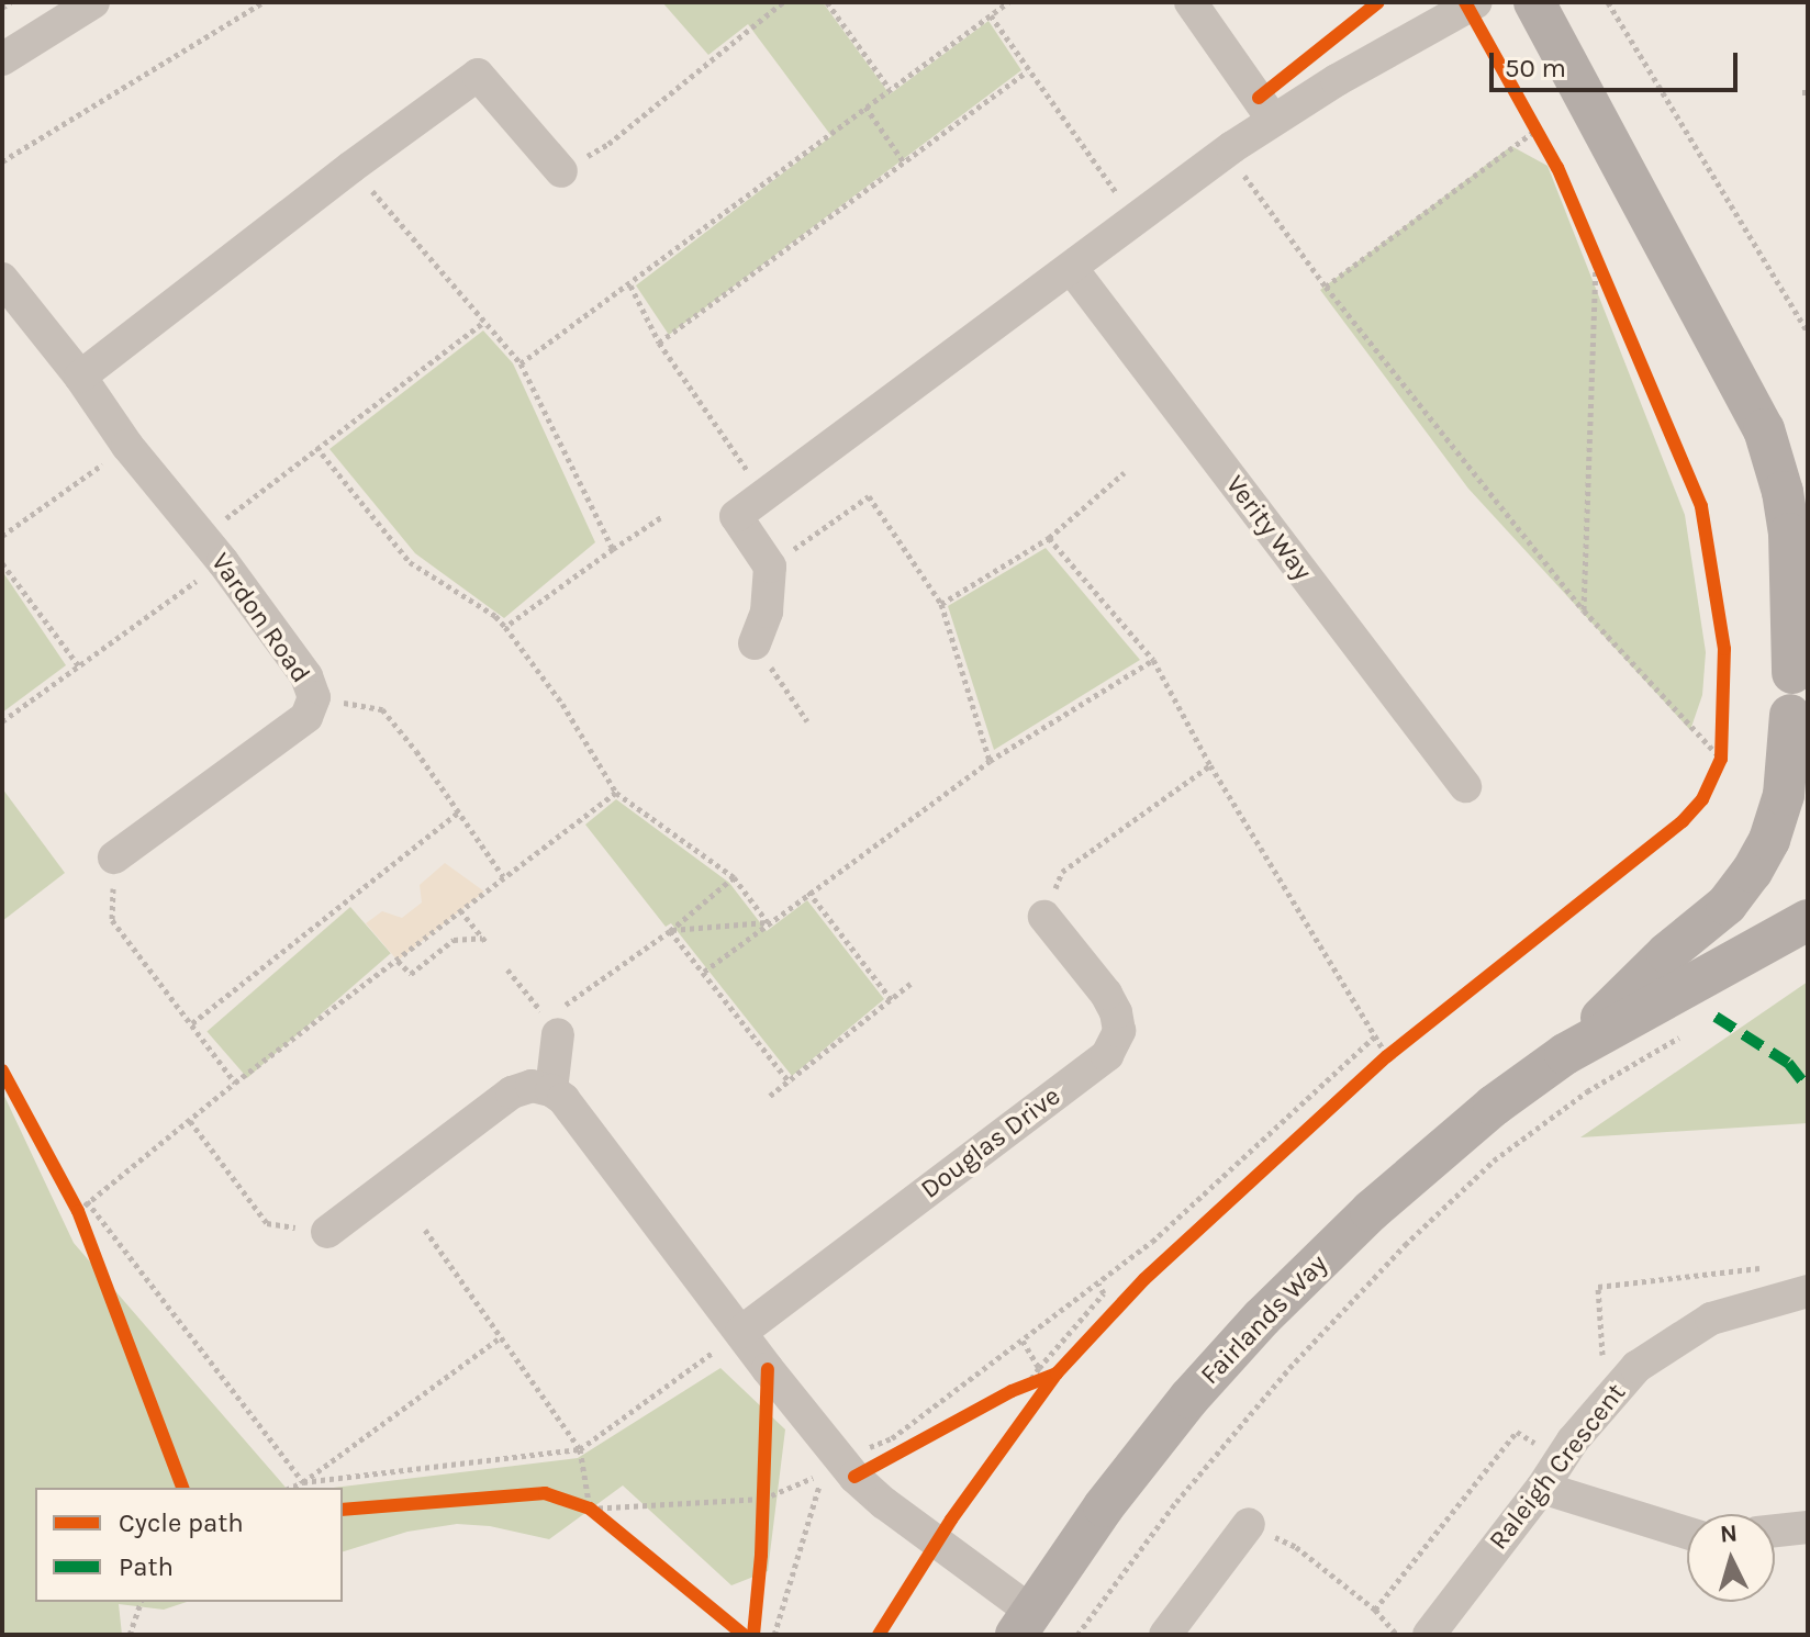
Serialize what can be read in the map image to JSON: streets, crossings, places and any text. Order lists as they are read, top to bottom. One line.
{"streets":{"main road":["Fairlands Way"],"street":["Verity Way","Vardon Road","Douglas Drive","Raleigh Crescent"]},"legend":["Cycle path","Path"],"scale_bar":"50 m","north":"top"}
